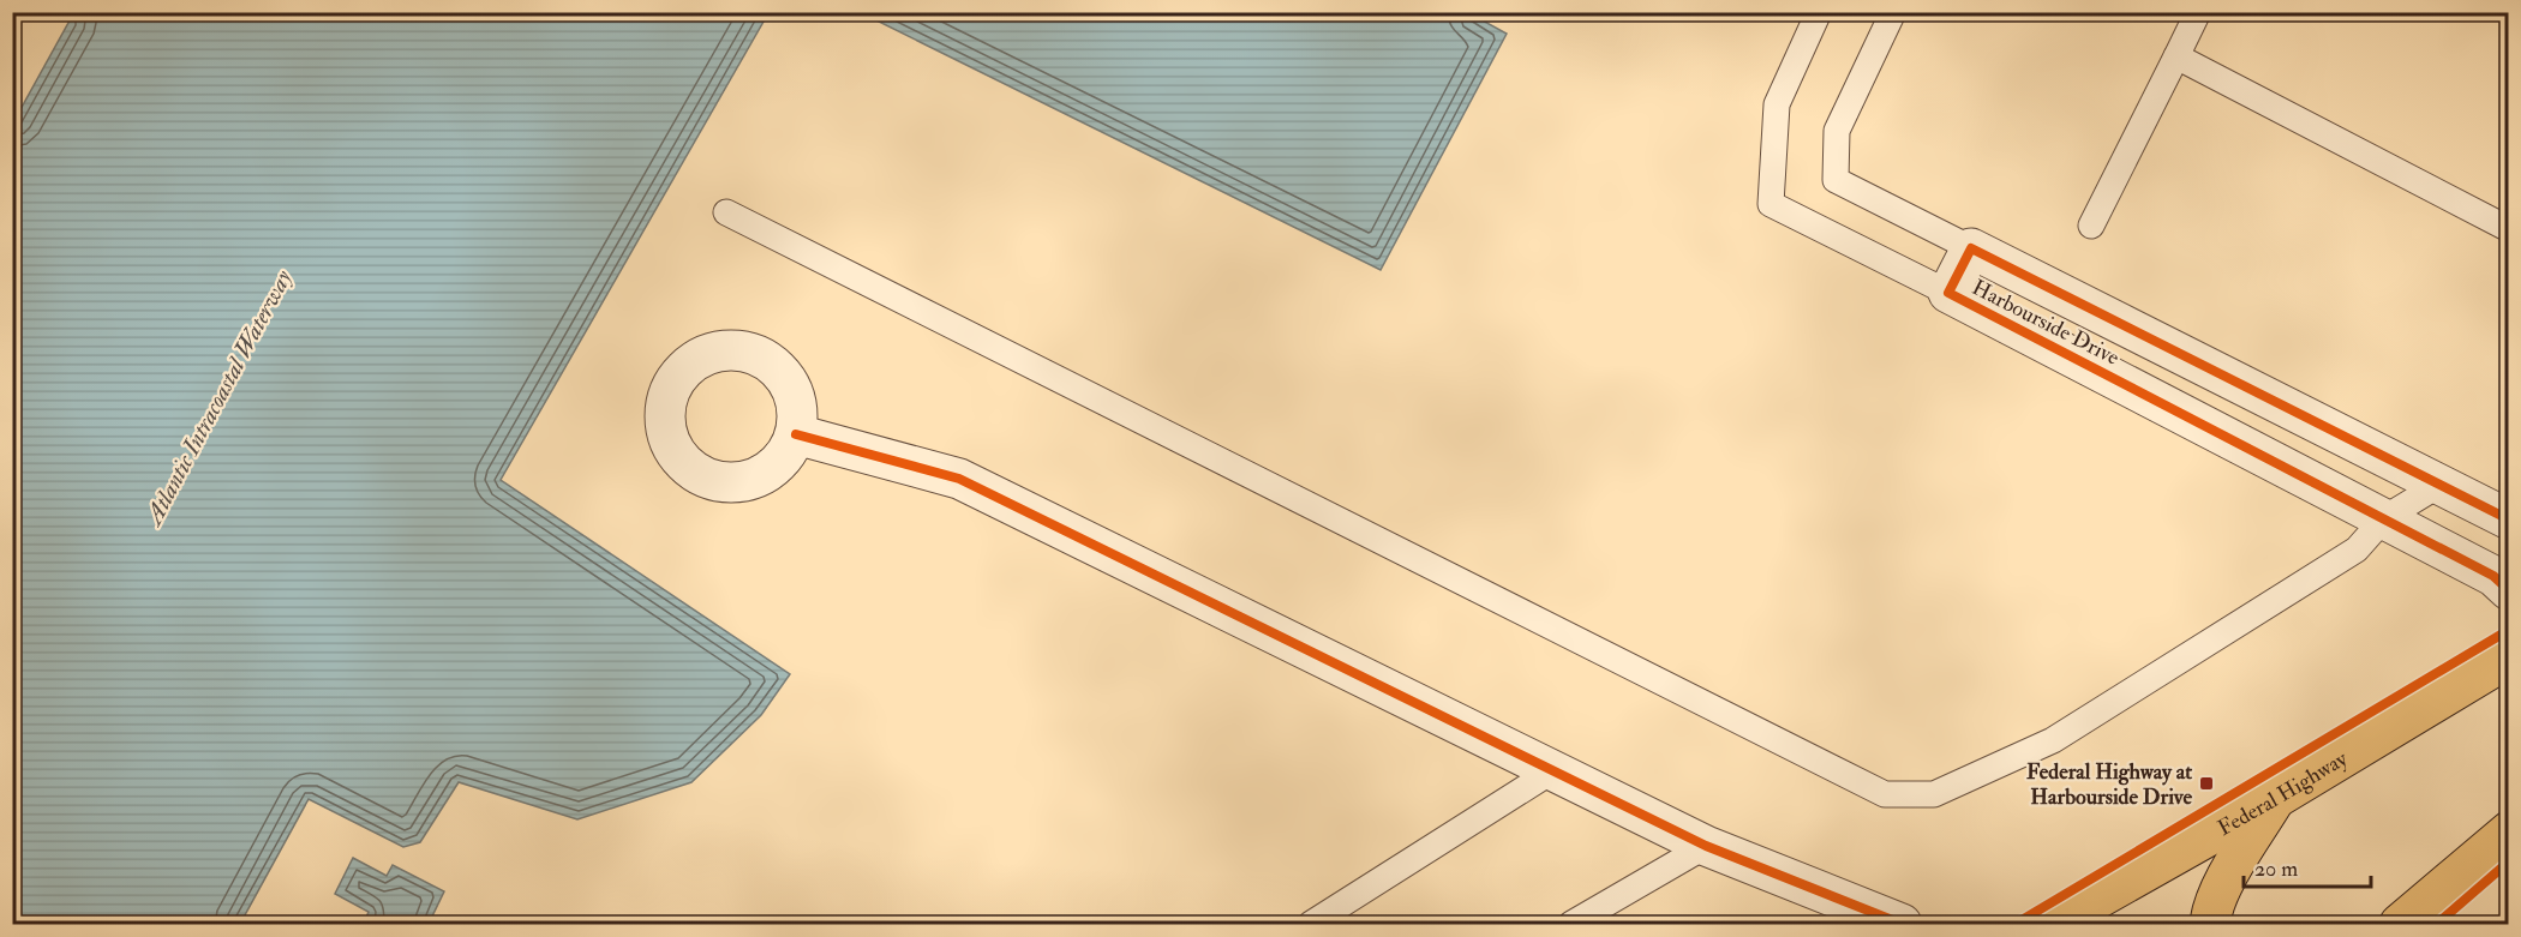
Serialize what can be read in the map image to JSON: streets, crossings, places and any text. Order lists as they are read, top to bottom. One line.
{"streets":{"main road":["Federal Highway"],"street":["Harbourside Drive"]},"water":["Atlantic Intracoastal Waterway"],"places":{"transit":["Federal Highway at Harbourside Drive"]},"scale_bar":"20 m"}
